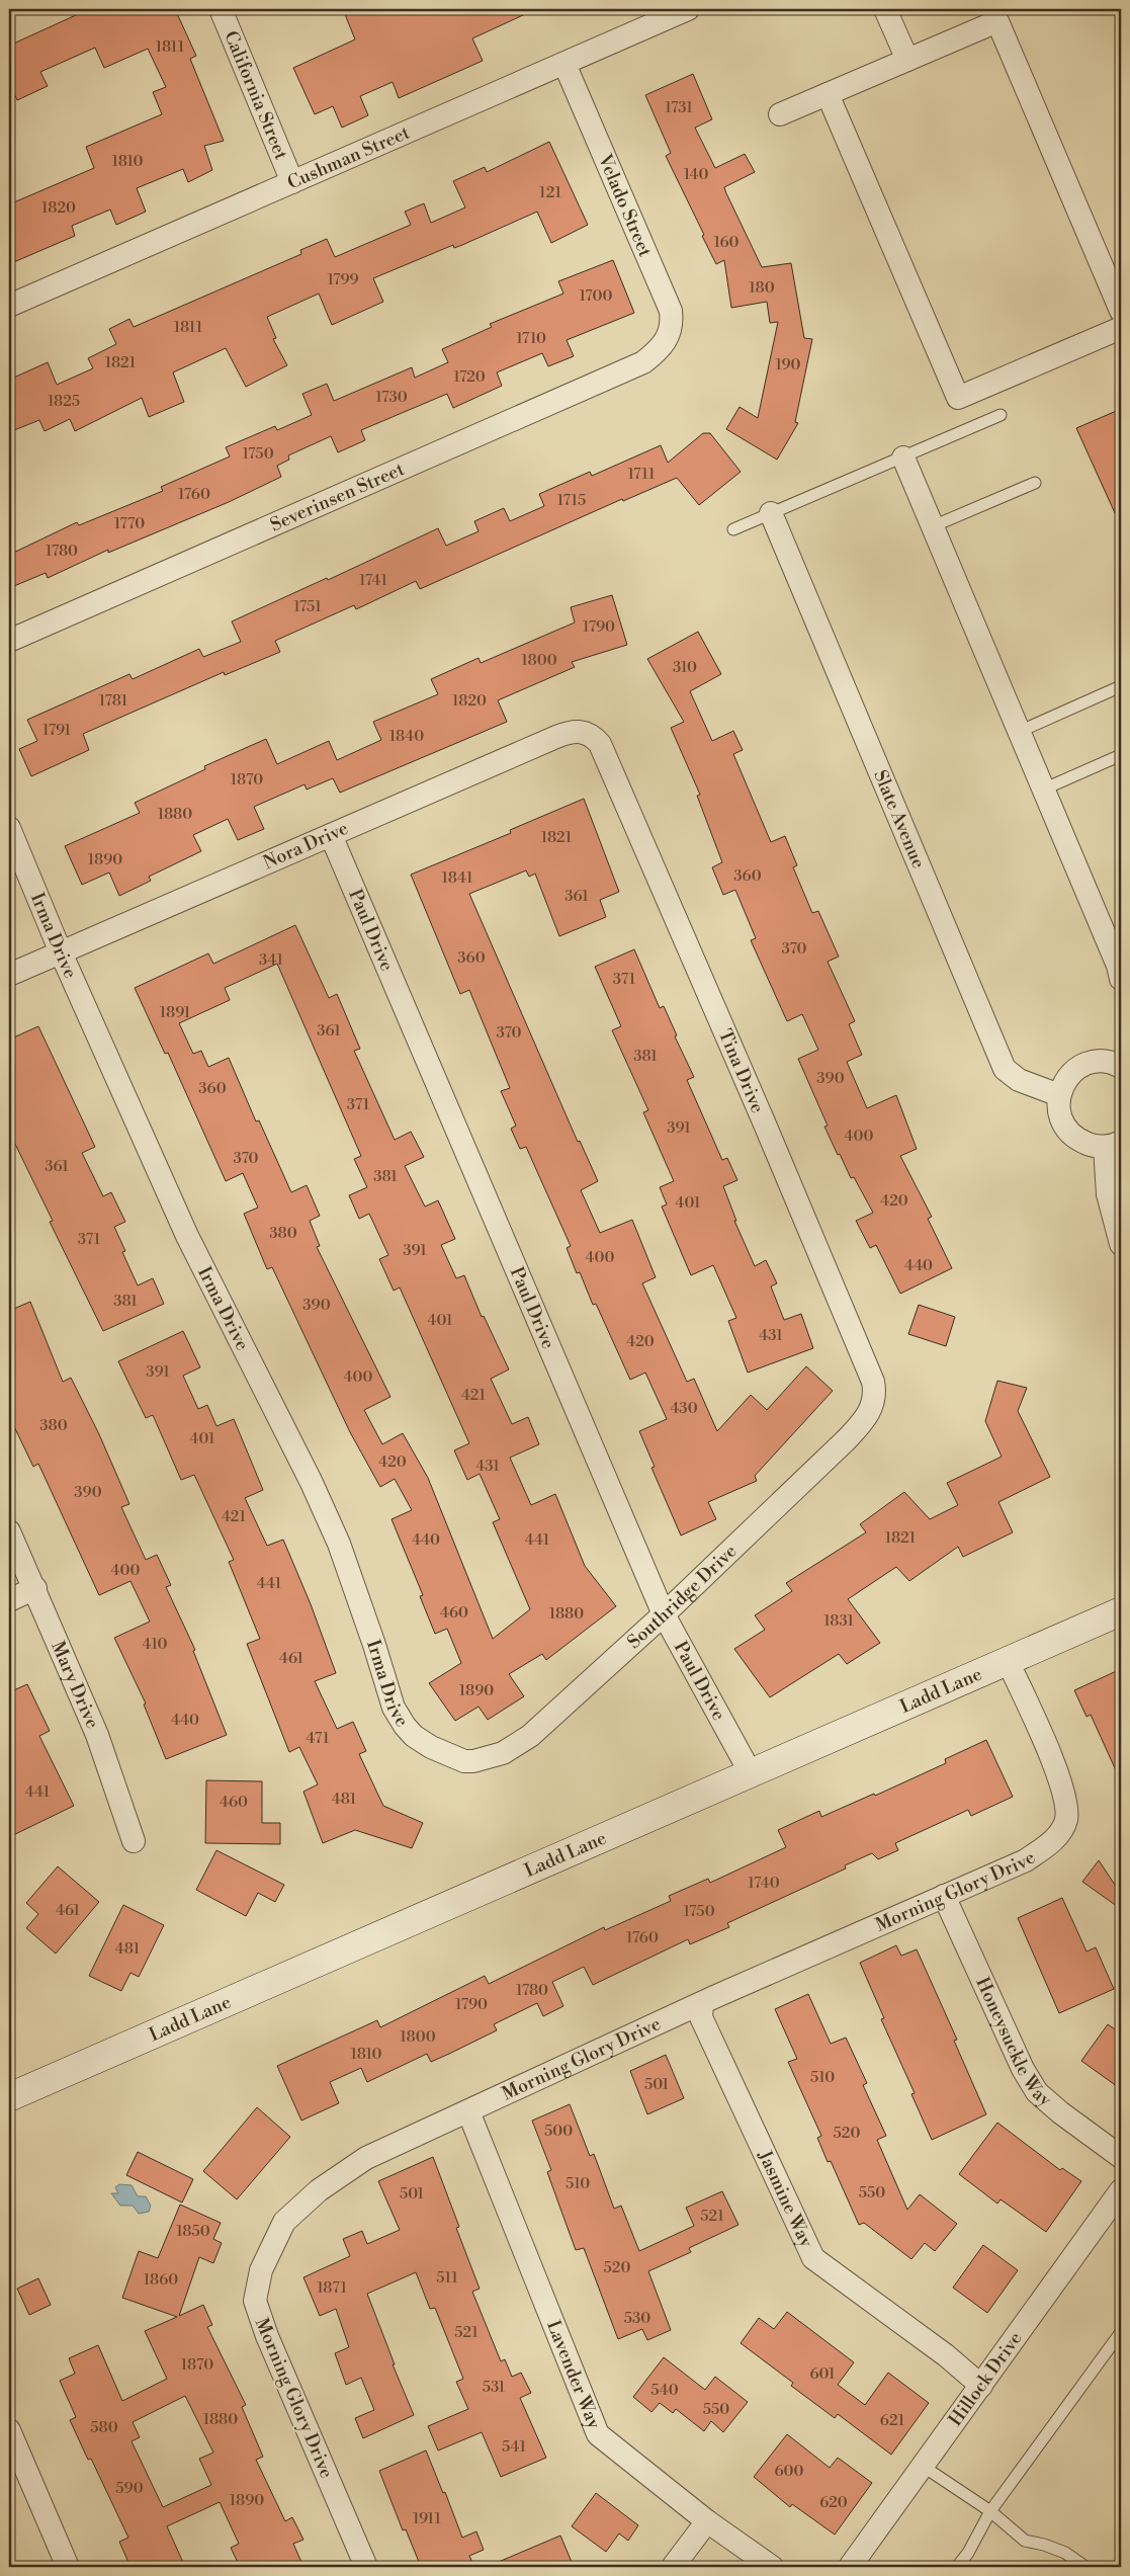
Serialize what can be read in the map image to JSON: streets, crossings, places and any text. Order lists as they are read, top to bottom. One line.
{"streets":{"street":["California Street","Cushman Street","Velado Street","Severinsen Street","Slate Avenue","Nora Drive","Paul Drive","Irma Drive","Tina Drive","Southridge Drive","Mary Drive","Ladd Lane","Morning Glory Drive","Honeysuckle Way","Jasmine Way","Lavender Way","Hillock Drive"]},"crossings":[["California Street","Cushman Street"],["Cushman Street","Velado Street"],["Velado Street","Severinsen Street"],["Nora Drive","Paul Drive"],["Nora Drive","Irma Drive"],["Nora Drive","Tina Drive"],["Paul Drive","Southridge Drive"],["Paul Drive","Ladd Lane"],["Irma Drive","Southridge Drive"],["Tina Drive","Southridge Drive"],["Ladd Lane","Morning Glory Drive"],["Morning Glory Drive","Honeysuckle Way"],["Morning Glory Drive","Jasmine Way"],["Morning Glory Drive","Lavender Way"],["Jasmine Way","Hillock Drive"]],"house_numbers":["1811","1731","1810","140","121","1820","160","1799","180","1700","1811","1710","1821","190","1720","1730","1825","1750","1711","1760","1715","1770","1780","1741","1751","1790","1800","310","1781","1820","1791","1840","1870","1880","1821","1890","360","1841","361","370","360","341","371","1891","361","370","381","390","360","371","391","400","370","361","381","420","401","380","371","391","400","440","381","390","401","431","420","391","400","421","430","380","401","420","431","390","421","1821","440","441","400","441","460","1880","1831","410","461","1890","440","471","441","481","460","1740","461","1750","1760","481","1780","1790","1800","1810","510","501","500","520","510","550","501","521","1850","520","511","1860","1871","530","521","1870","601","531","540","550","1880","621","580","541","600","590","1890","620","1911"]}
